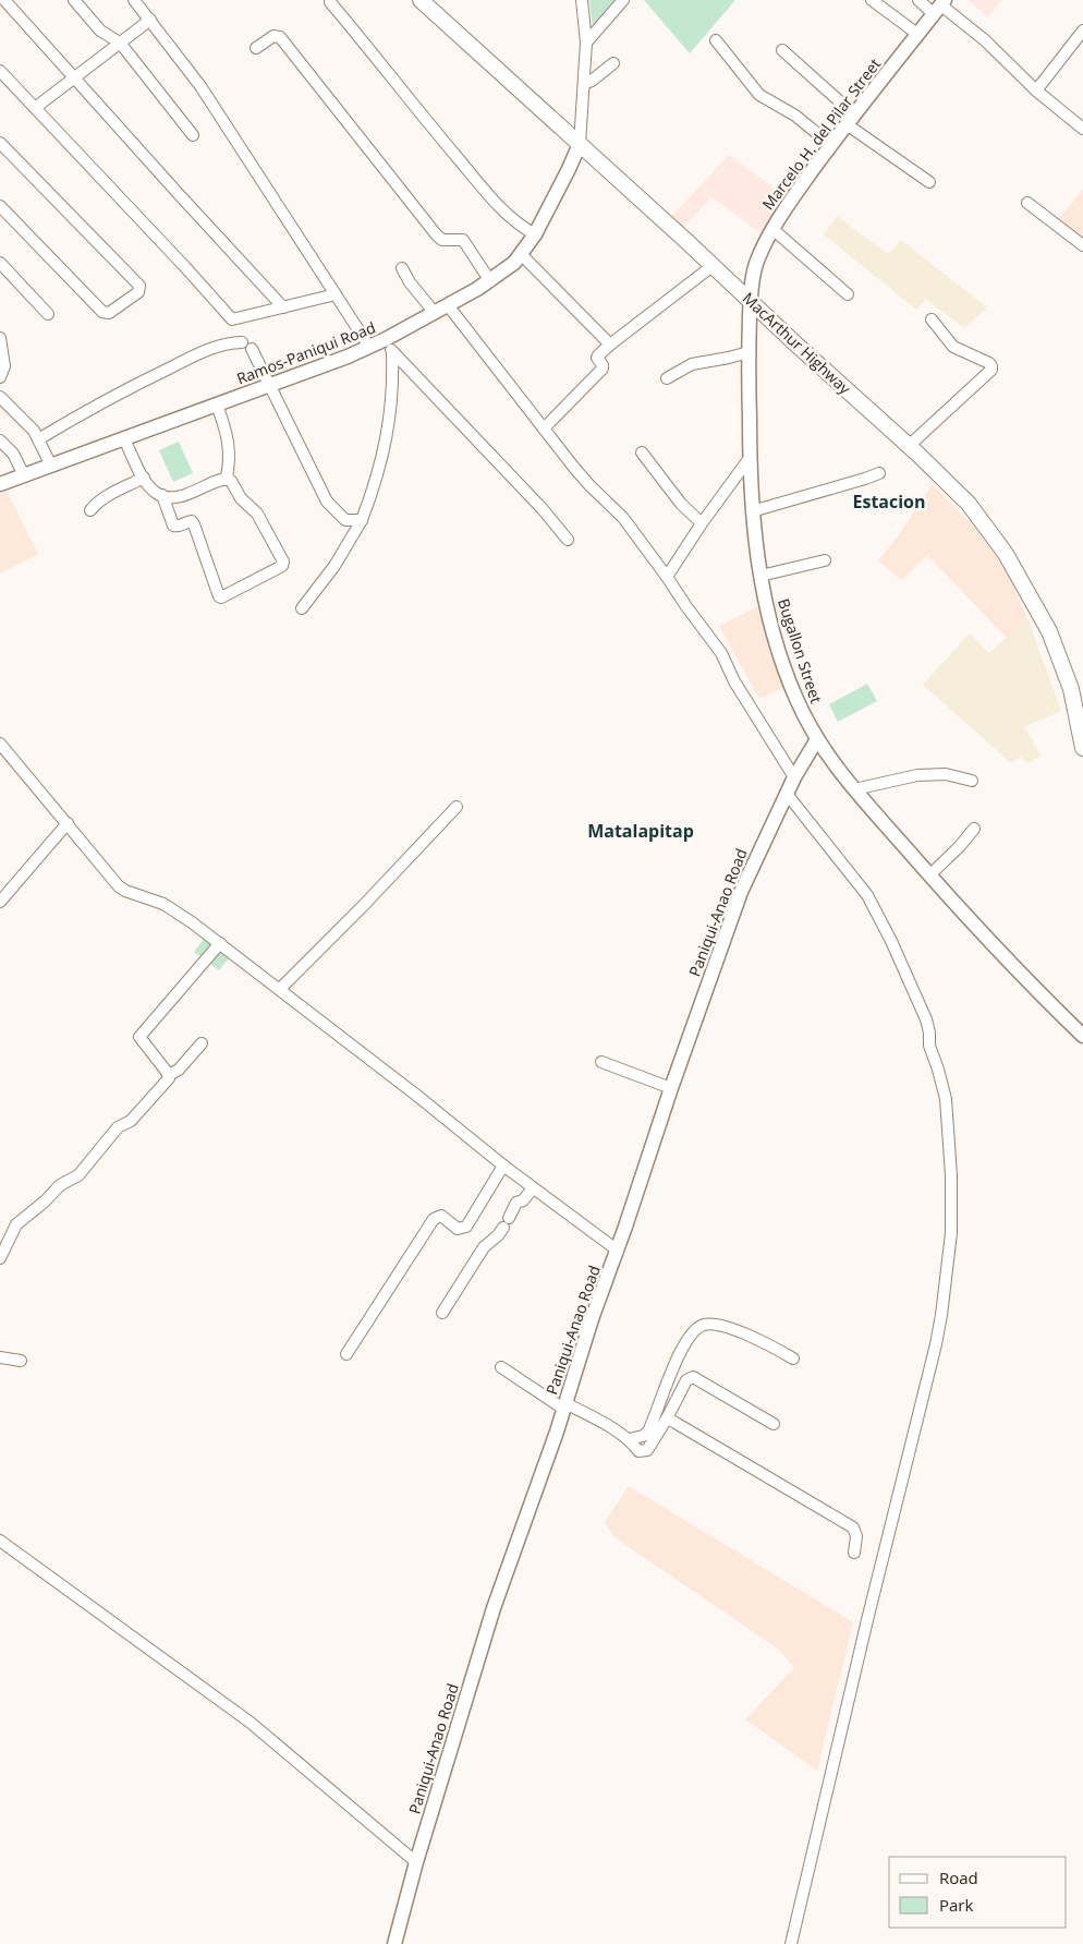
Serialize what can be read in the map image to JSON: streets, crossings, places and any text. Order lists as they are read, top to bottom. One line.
{"streets":{"highway":["MacArthur Highway"],"main road":["Marcelo H. del Pilar Street","Ramos-Paniqui Road","Bugallon Street","Paniqui-Anao Road"]},"crossings":[["Marcelo H. del Pilar Street","MacArthur Highway"],["Marcelo H. del Pilar Street","Bugallon Street"],["MacArthur Highway","Ramos-Paniqui Road"],["MacArthur Highway","Bugallon Street"],["Bugallon Street","Paniqui-Anao Road"]],"districts":["Estacion","Matalapitap"],"legend":["Road","Park"]}
